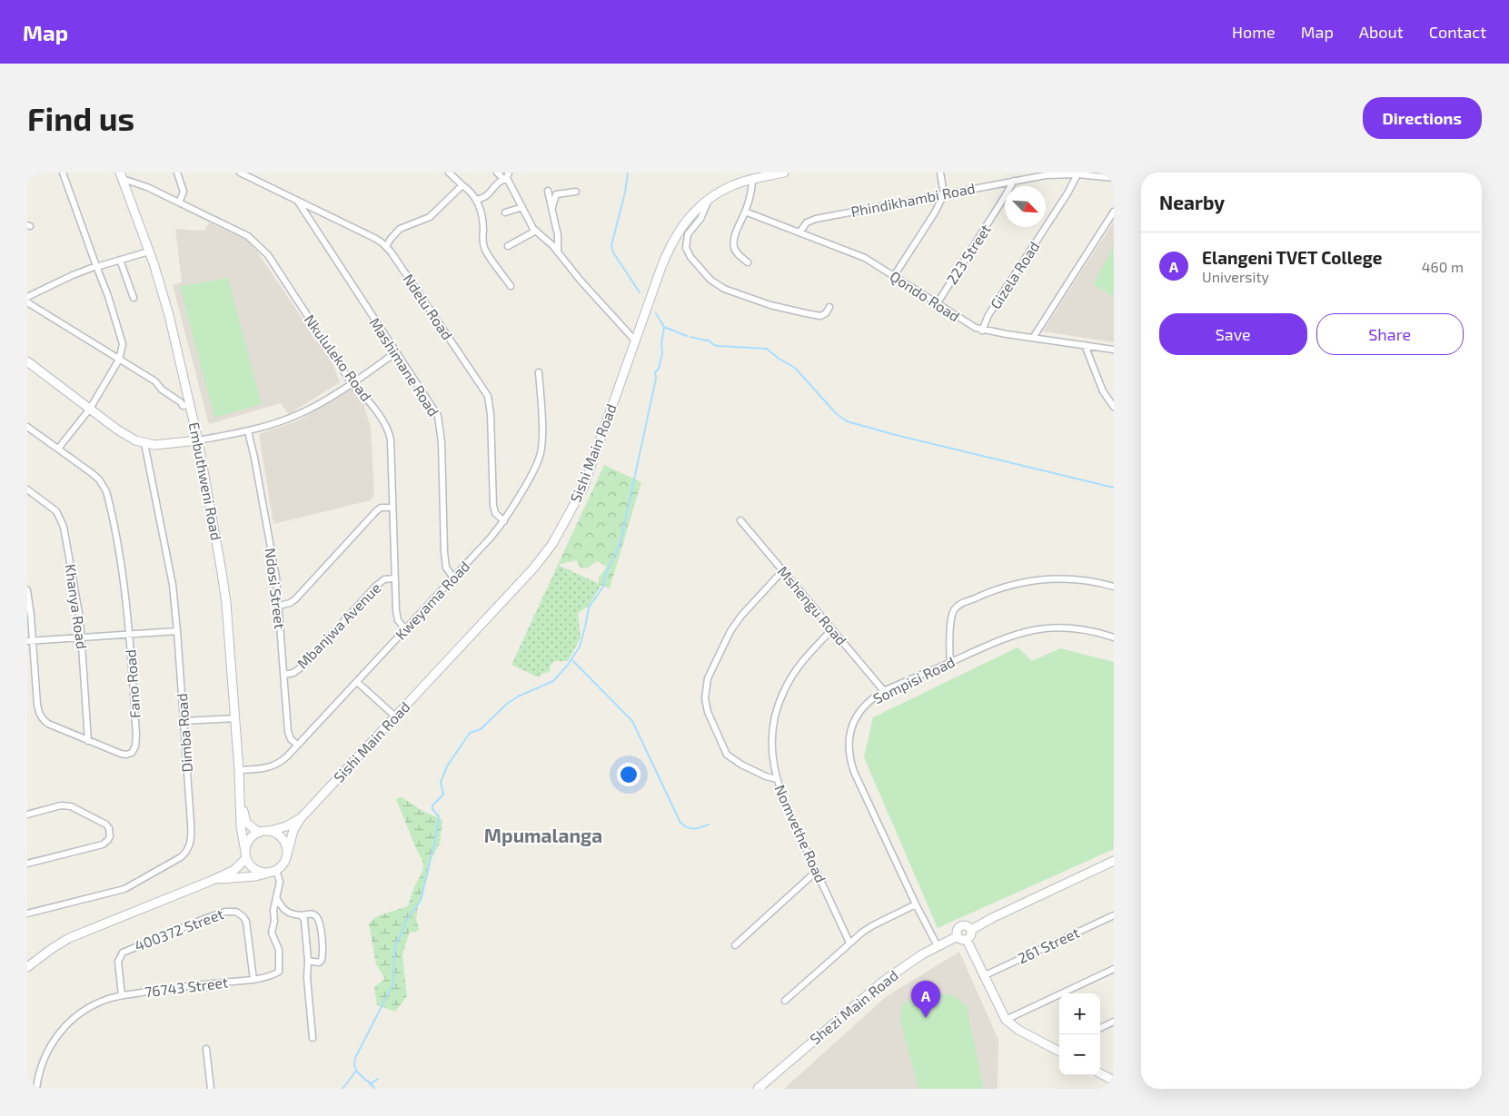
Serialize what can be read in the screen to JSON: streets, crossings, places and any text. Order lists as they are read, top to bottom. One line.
{"streets":{"street":["Phindikhambi Road","223 Street","Gizela Road","Qondo Road","Ndelu Road","Nkululeko Road","Mashimane Road","Sishi Main Road","Embuthweni Road","Ndosi Street","Kweyama Road","Mshengu Road","Khanya Road","Mbanjwa Avenue","Sompisi Road","Fano Road","Dimba Road","Nomvethe Road","400372 Street","261 Street","76743 Street","Shezi Main Road"]},"crossings":[["Phindikhambi Road","223 Street"],["Phindikhambi Road","Gizela Road"],["Phindikhambi Road","Qondo Road"],["223 Street","Qondo Road"],["Gizela Road","Qondo Road"],["Ndelu Road","Mashimane Road"],["Ndelu Road","Kweyama Road"],["Nkululeko Road","Embuthweni Road"],["Nkululeko Road","Kweyama Road"],["Nkululeko Road","Mbanjwa Avenue"],["Mashimane Road","Kweyama Road"],["Sishi Main Road","Embuthweni Road"],["Sishi Main Road","76743 Street"],["Embuthweni Road","Kweyama Road"],["Embuthweni Road","76743 Street"],["Ndosi Street","Kweyama Road"],["Ndosi Street","Mbanjwa Avenue"],["Mshengu Road","Sompisi Road"],["Mshengu Road","Nomvethe Road"],["Khanya Road","Fano Road"],["Sompisi Road","Shezi Main Road"],["400372 Street","76743 Street"]],"districts":["Mpumalanga"],"north":"bottom right","page":{"header":"Map","nav":["Home","Map","About","Contact"],"buttons":["Directions",["Save","Share"]],"title":"Find us","heading":"Nearby","list":[{"mark":"A","name":"Elangeni TVET College","note":"University","value":"460 m"}],"pins":"A","map_buttons":["+","−"]}}
